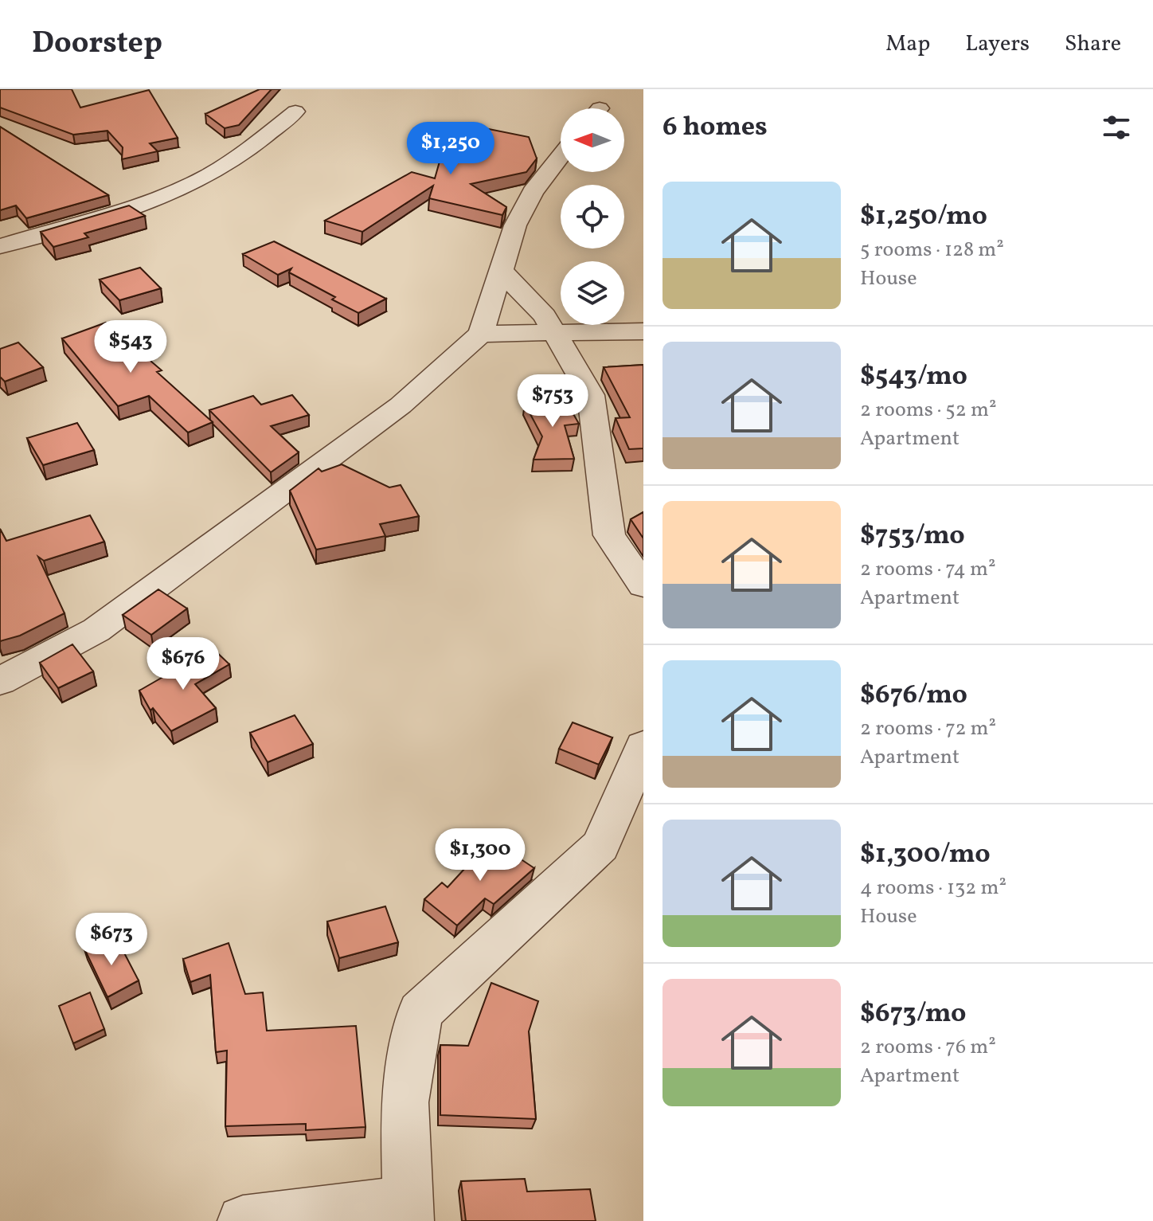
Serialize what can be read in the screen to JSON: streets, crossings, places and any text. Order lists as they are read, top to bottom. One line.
{"north":"left","page":{"header":"Doorstep","nav":["Map","Layers","Share"],"heading":"6 homes","price":["$1,250","$543","$753","$676","$1,300","$673"],"list":[{"name":"$1,250/mo","note":"5 rooms · 128 m² · House"},{"name":"$543/mo","note":"2 rooms · 52 m² · Apartment"},{"name":"$753/mo","note":"2 rooms · 74 m² · Apartment"},{"name":"$676/mo","note":"2 rooms · 72 m² · Apartment"},{"name":"$1,300/mo","note":"4 rooms · 132 m² · House"},{"name":"$673/mo","note":"2 rooms · 76 m² · Apartment"}]}}
